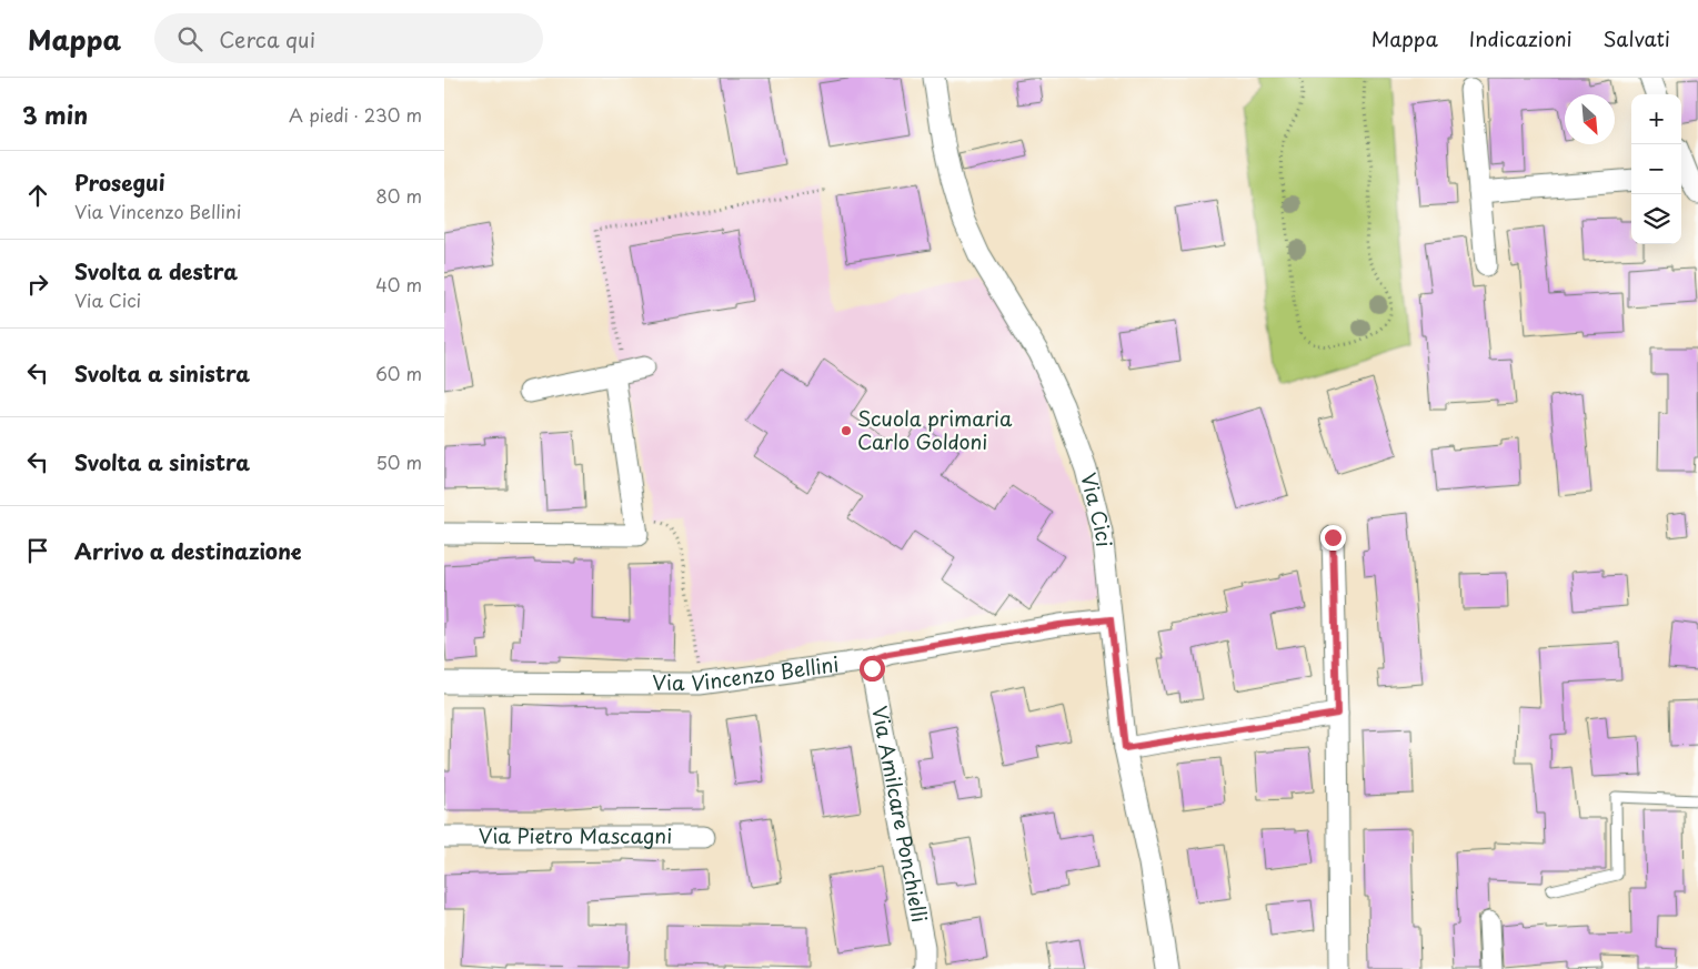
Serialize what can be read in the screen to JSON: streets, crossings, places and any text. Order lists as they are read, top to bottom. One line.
{"streets":{"street":["Via Cici","Via Vincenzo Bellini","Via Amilcare Ponchielli","Via Pietro Mascagni"]},"crossings":[["Via Cici","Via Vincenzo Bellini"],["Via Vincenzo Bellini","Via Amilcare Ponchielli"]],"places":["Scuola primaria Carlo Goldoni"],"north":"bottom right","page":{"header":"Mappa","search":"Cerca qui","nav":["Mappa","Indicazioni","Salvati"],"heading":["3 min","A piedi · 230 m"],"map_buttons":["+","−"],"list":[["Prosegui","Via Vincenzo Bellini","80 m"],["Svolta a destra","Via Cici","40 m"],["Svolta a sinistra","60 m"],["Svolta a sinistra","50 m"],"Arrivo a destinazione"]}}
